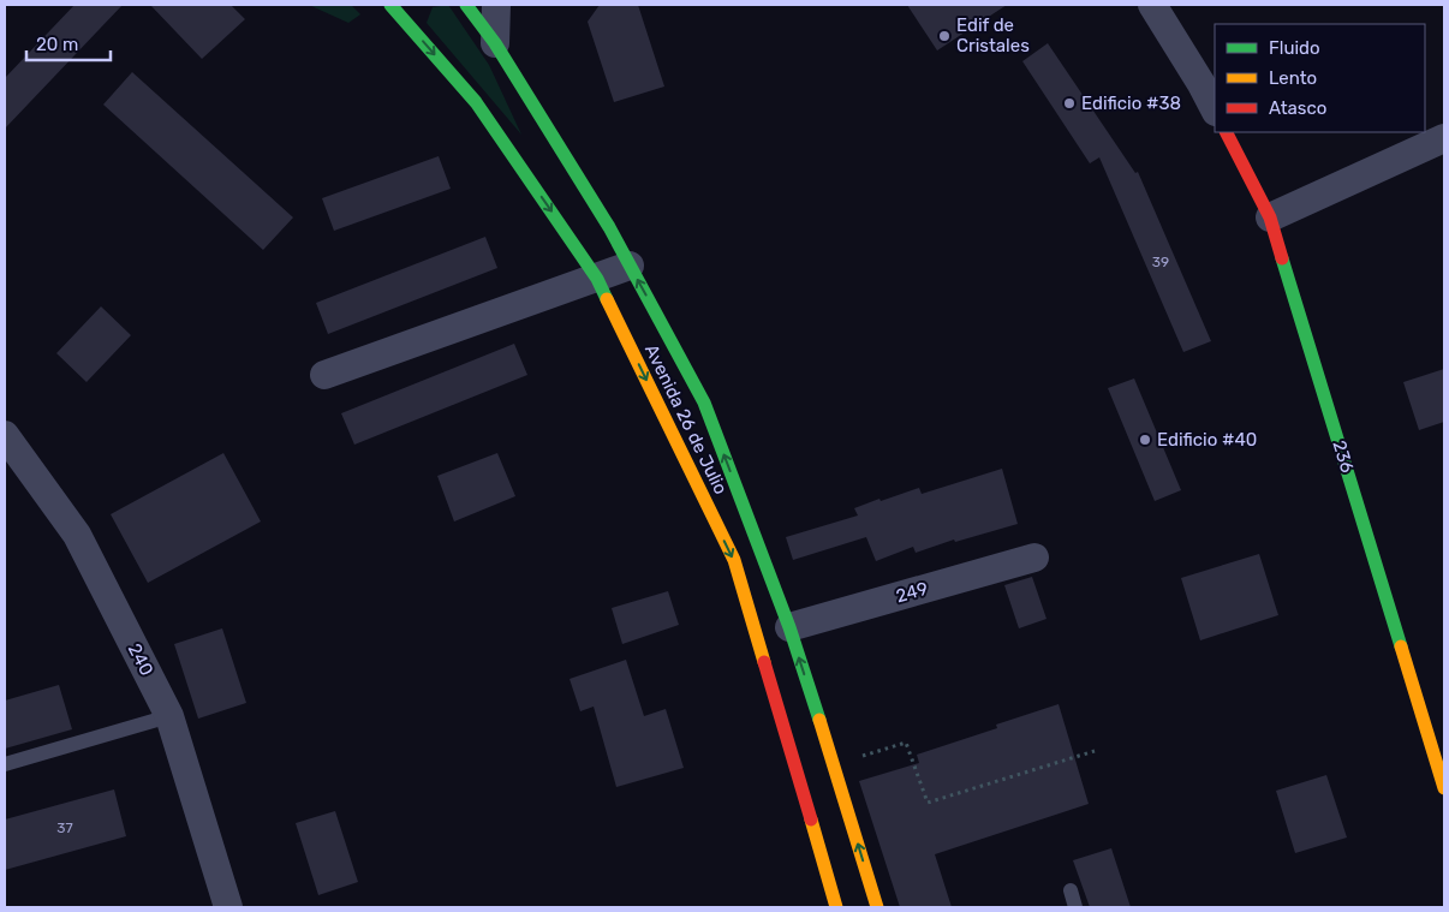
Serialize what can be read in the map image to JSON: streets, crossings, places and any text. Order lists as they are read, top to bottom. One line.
{"streets":{"street":["Avenida 26 de Julio","236","249","240"]},"crossings":[["Avenida 26 de Julio","249"]],"places":["Edif de Cristales","Edificio #38","Edificio #40"],"house_numbers":["39","37"],"legend":["Fluido","Lento","Atasco"],"scale_bar":"20 m"}
